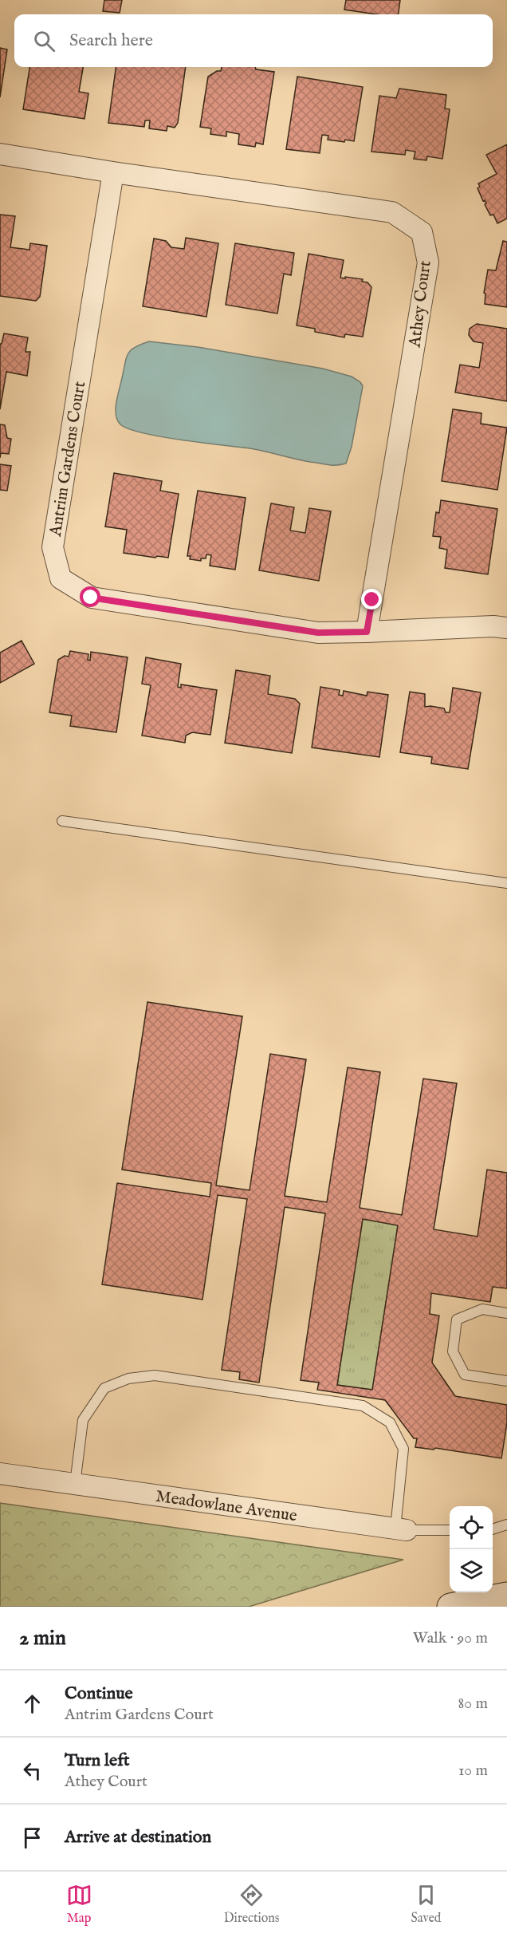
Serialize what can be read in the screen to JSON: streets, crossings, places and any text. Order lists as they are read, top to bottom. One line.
{"streets":{"street":["Athey Court","Antrim Gardens Court","Meadowlane Avenue"]},"crossings":[["Athey Court","Antrim Gardens Court"]],"page":{"search":"Search here","heading":["2 min","Walk · 90 m"],"list":[["Continue","Antrim Gardens Court","80 m"],["Turn left","Athey Court","10 m"],"Arrive at destination"],"nav":["Map","Directions","Saved"]}}
